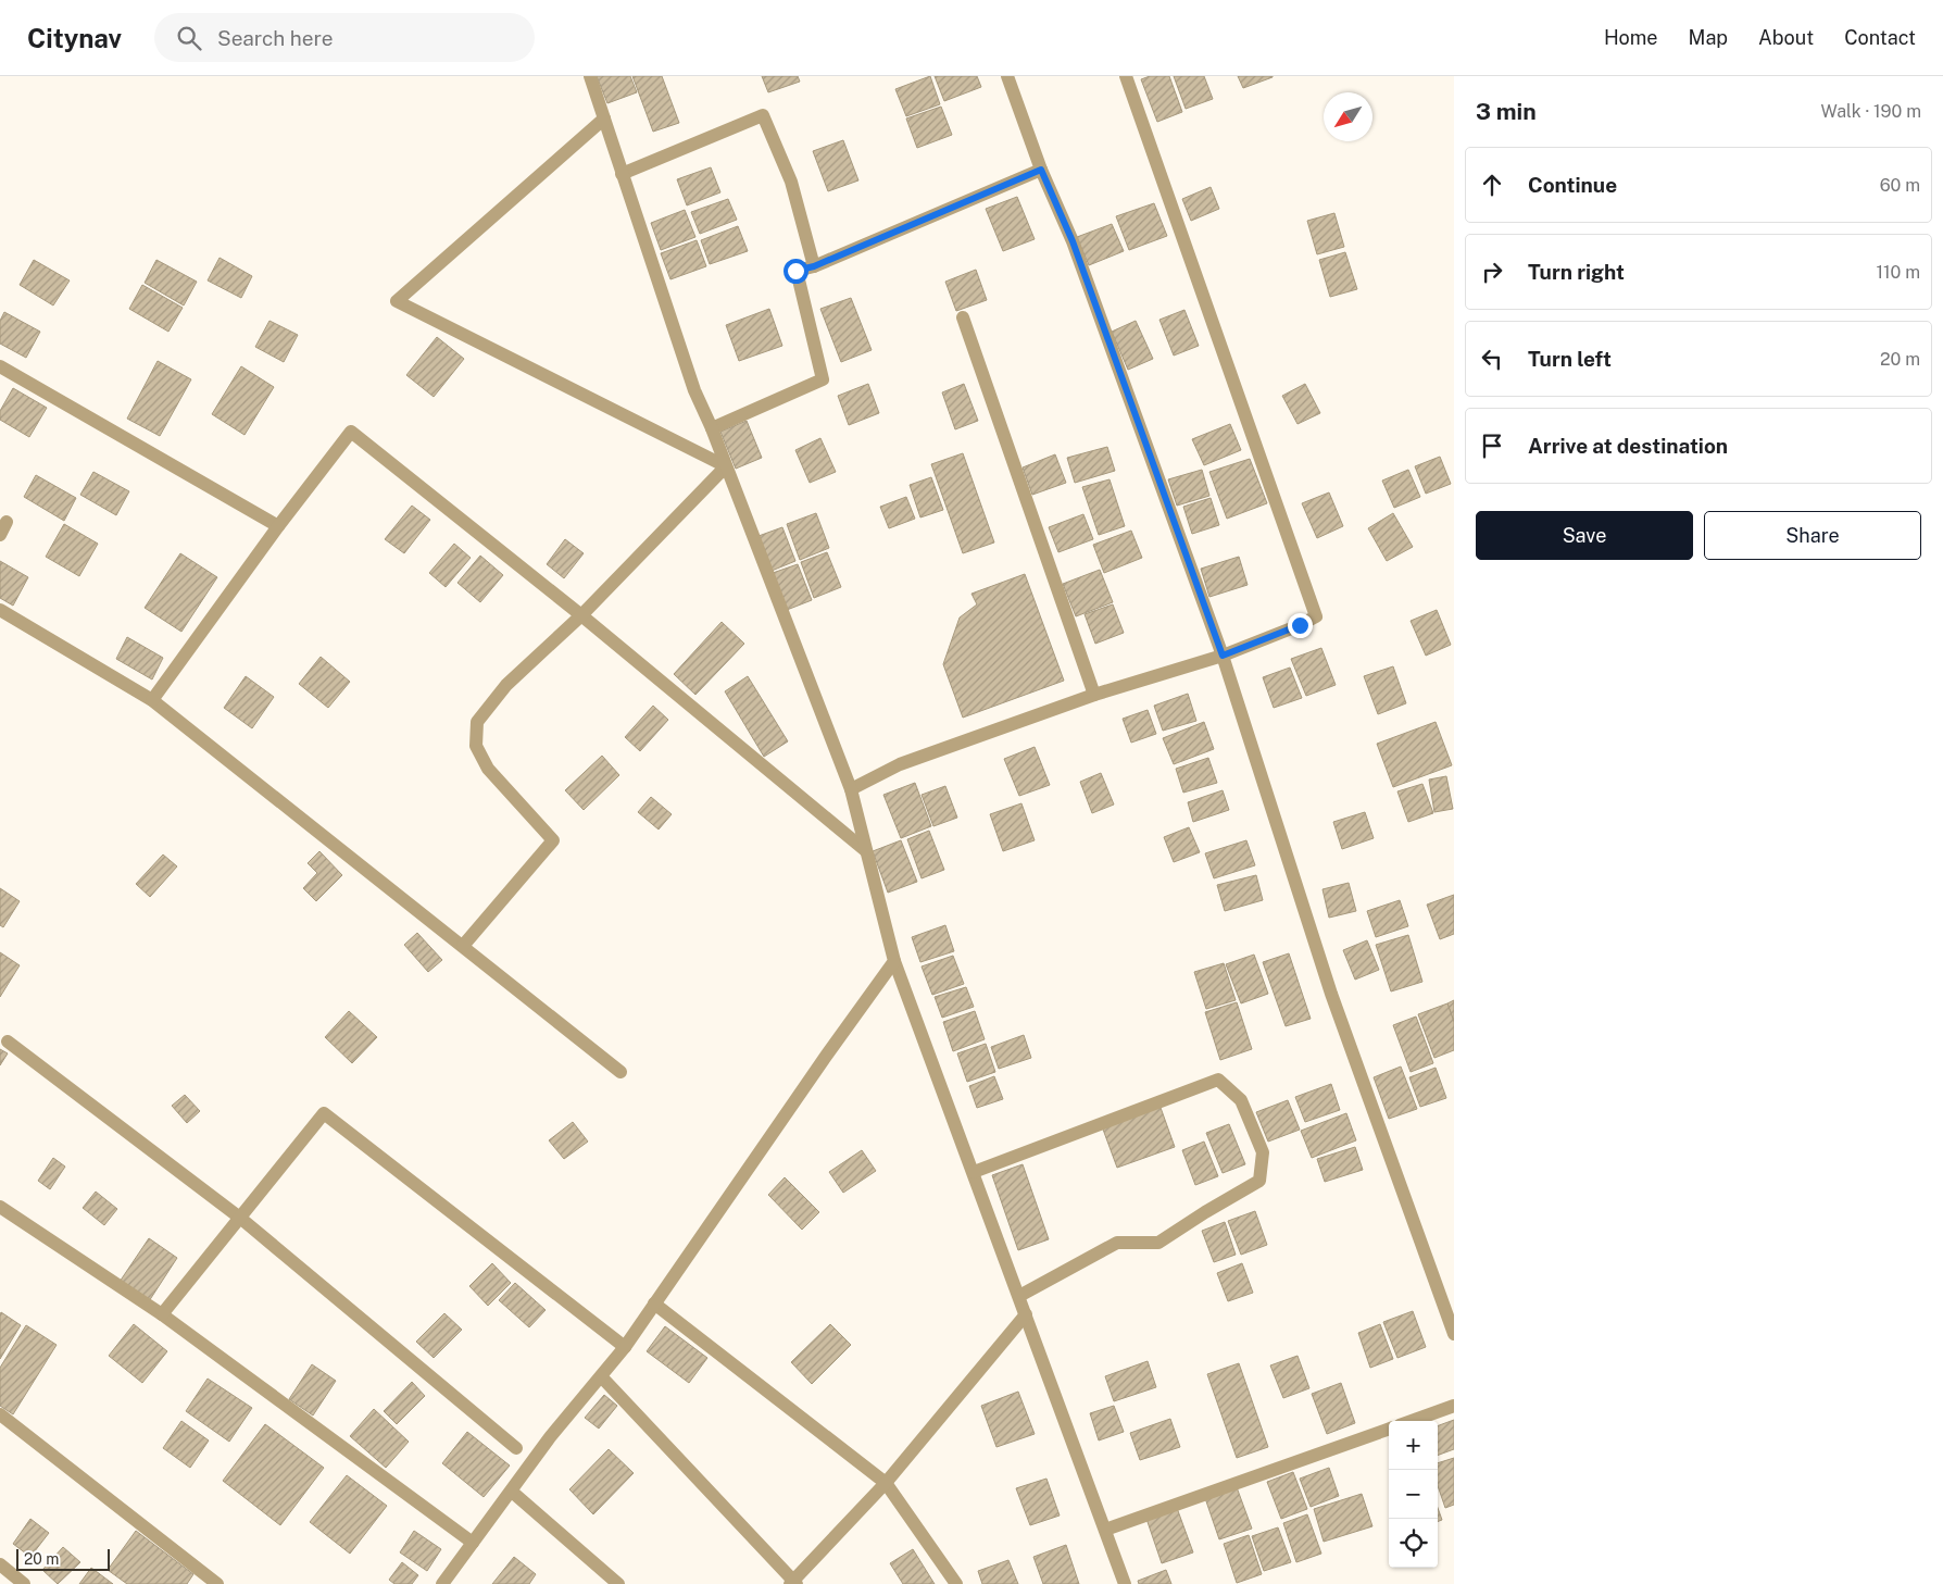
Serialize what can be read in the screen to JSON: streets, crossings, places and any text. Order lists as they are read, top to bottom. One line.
{"scale_bar":"20 m","north":"bottom left","page":{"header":"Citynav","search":"Search here","nav":["Home","Map","About","Contact"],"heading":["3 min","Walk · 190 m"],"list":[["Continue","60 m"],["Turn right","110 m"],["Turn left","20 m"],"Arrive at destination"],"buttons":["Save","Share"],"map_buttons":["+","−"],"scale":"20 m"}}
